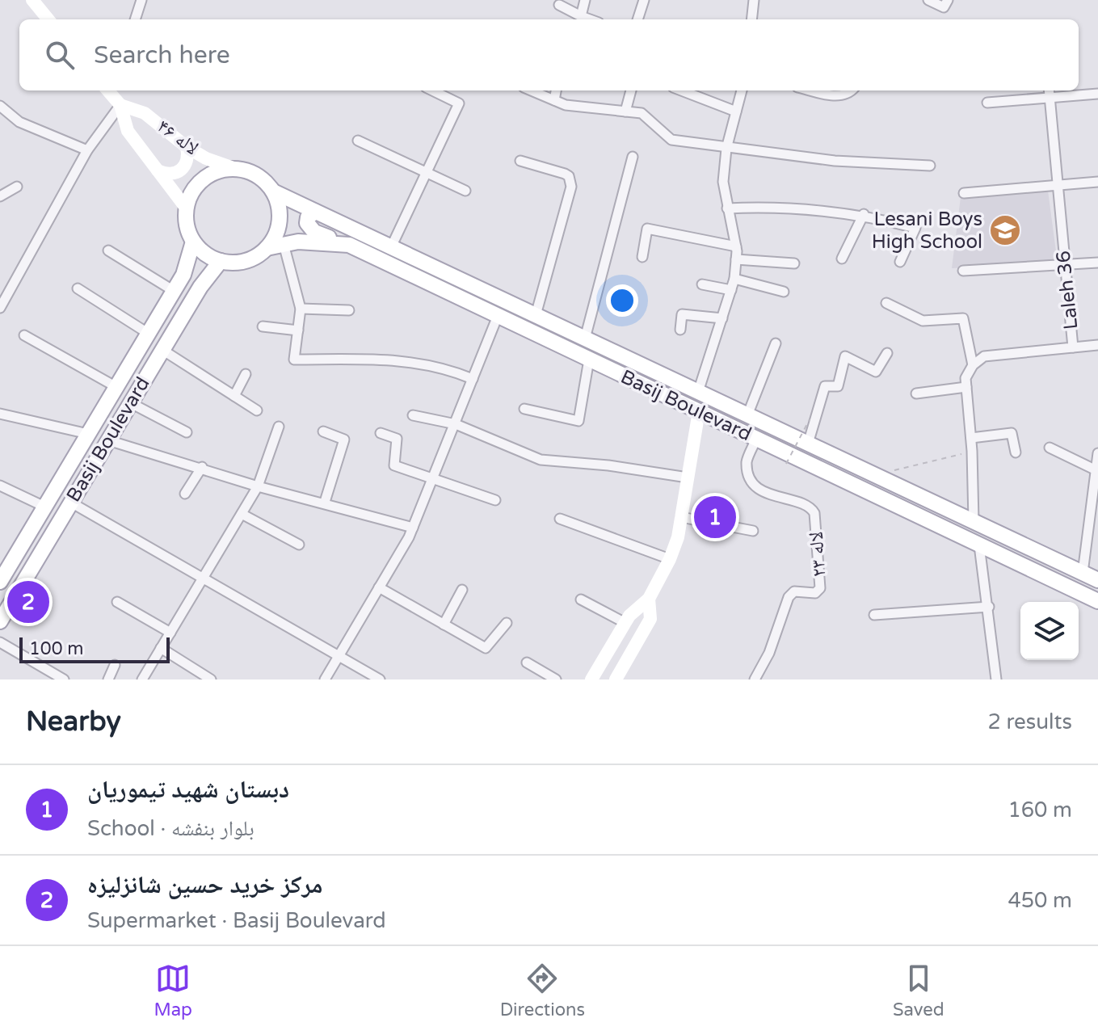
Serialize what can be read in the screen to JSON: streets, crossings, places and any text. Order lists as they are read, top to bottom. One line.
{"streets":{"main road":["لاله ۴۶","Basij Boulevard"],"street":["Laleh 36","لاله ۲۳"]},"crossings":[["لاله ۴۶","Basij Boulevard"],["Basij Boulevard","لاله ۲۳"]],"places":{"school or university":["Lesani Boys High School"]},"scale_bar":"100 m","page":{"search":"Search here","pins":["1","2"],"scale":"100 m","heading":["Nearby","2 results"],"list":[{"mark":"1","name":"دبستان شهید تیموریان","note":"School · بلوار بنفشه","value":"160 m"},{"mark":"2","name":"مرکز خرید حسین شانزلیزه","note":"Supermarket · Basij Boulevard","value":"450 m"}],"nav":["Map","Directions","Saved"]}}
